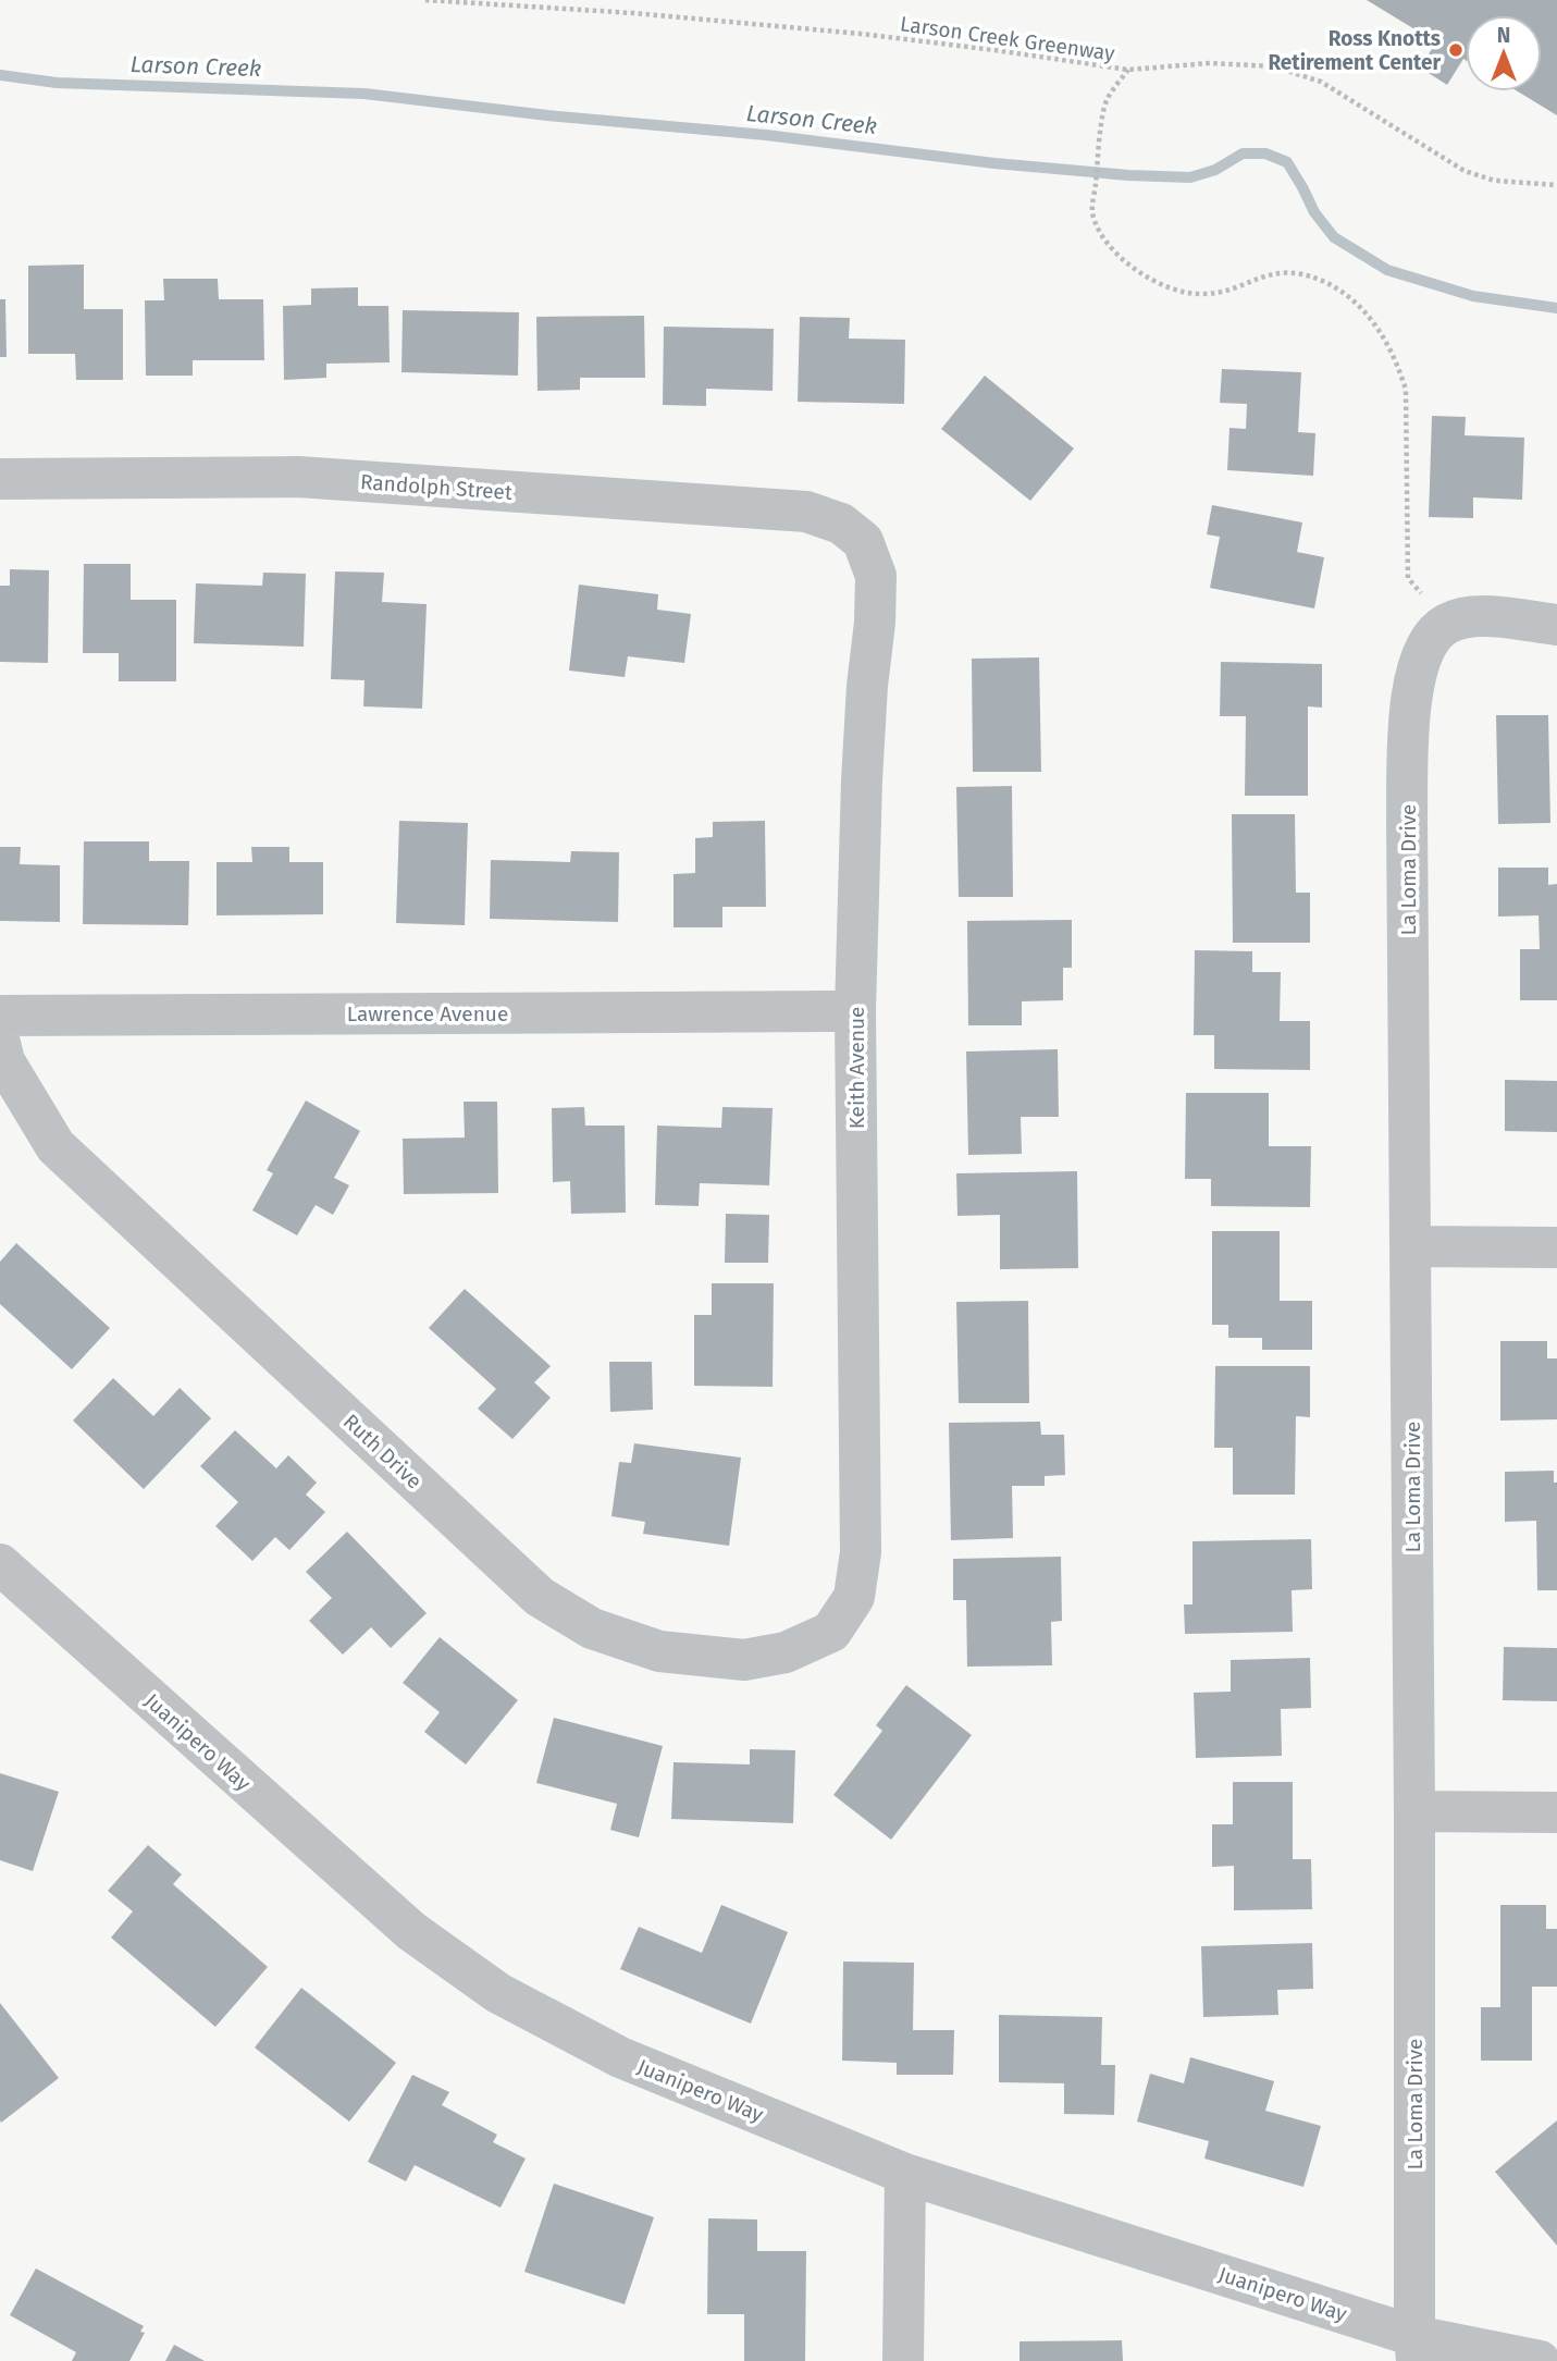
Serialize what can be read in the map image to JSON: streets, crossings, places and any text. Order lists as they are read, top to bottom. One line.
{"streets":{"street":["Randolph Street","La Loma Drive","Lawrence Avenue","Keith Avenue","Ruth Drive","Juanipero Way"],"path":["Larson Creek Greenway"]},"crossings":[["Randolph Street","Keith Avenue"],["La Loma Drive","Juanipero Way"],["Lawrence Avenue","Keith Avenue"],["Keith Avenue","Ruth Drive"]],"water":["Larson Creek"],"places":["Ross Knotts Retirement Center"],"north":"top"}
